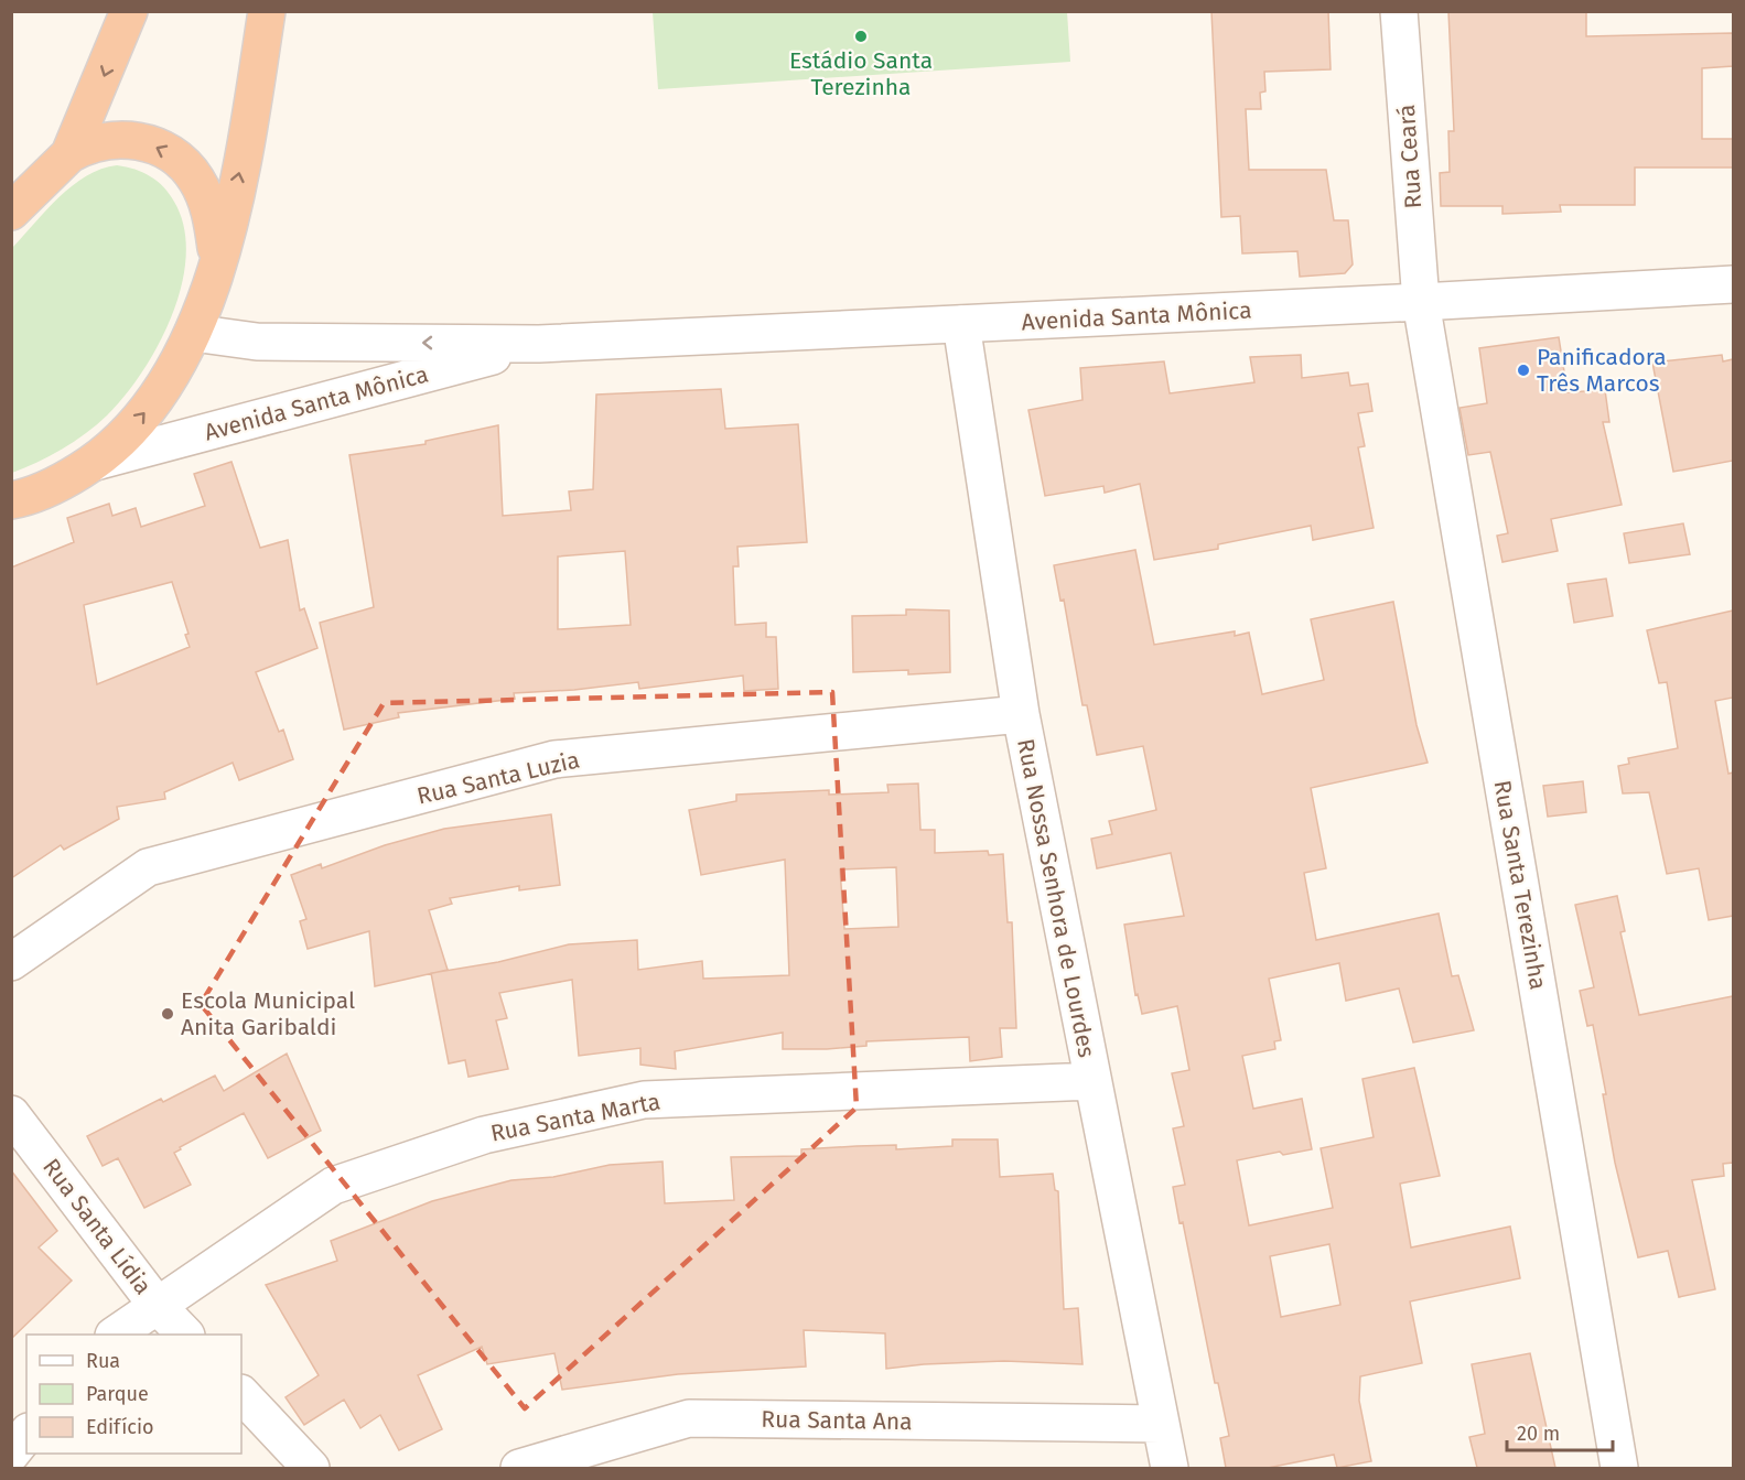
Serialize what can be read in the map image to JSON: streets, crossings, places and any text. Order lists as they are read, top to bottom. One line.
{"streets":{"street":["Rua Ceará","Avenida Santa Mônica","Rua Santa Luzia","Rua Santa Terezinha","Rua Nossa Senhora de Lourdes","Rua Santa Marta","Rua Santa Lídia","Rua Santa Ana"]},"crossings":[["Rua Ceará","Avenida Santa Mônica"],["Rua Ceará","Rua Santa Terezinha"],["Avenida Santa Mônica","Rua Santa Terezinha"],["Avenida Santa Mônica","Rua Nossa Senhora de Lourdes"],["Rua Santa Luzia","Rua Nossa Senhora de Lourdes"],["Rua Nossa Senhora de Lourdes","Rua Santa Marta"],["Rua Nossa Senhora de Lourdes","Rua Santa Ana"],["Rua Santa Marta","Rua Santa Lídia"]],"places":["Estádio Santa Terezinha","Panificadora Três Marcos","Escola Municipal Anita Garibaldi"],"legend":["Rua","Parque","Edifício"],"scale_bar":"20 m"}
